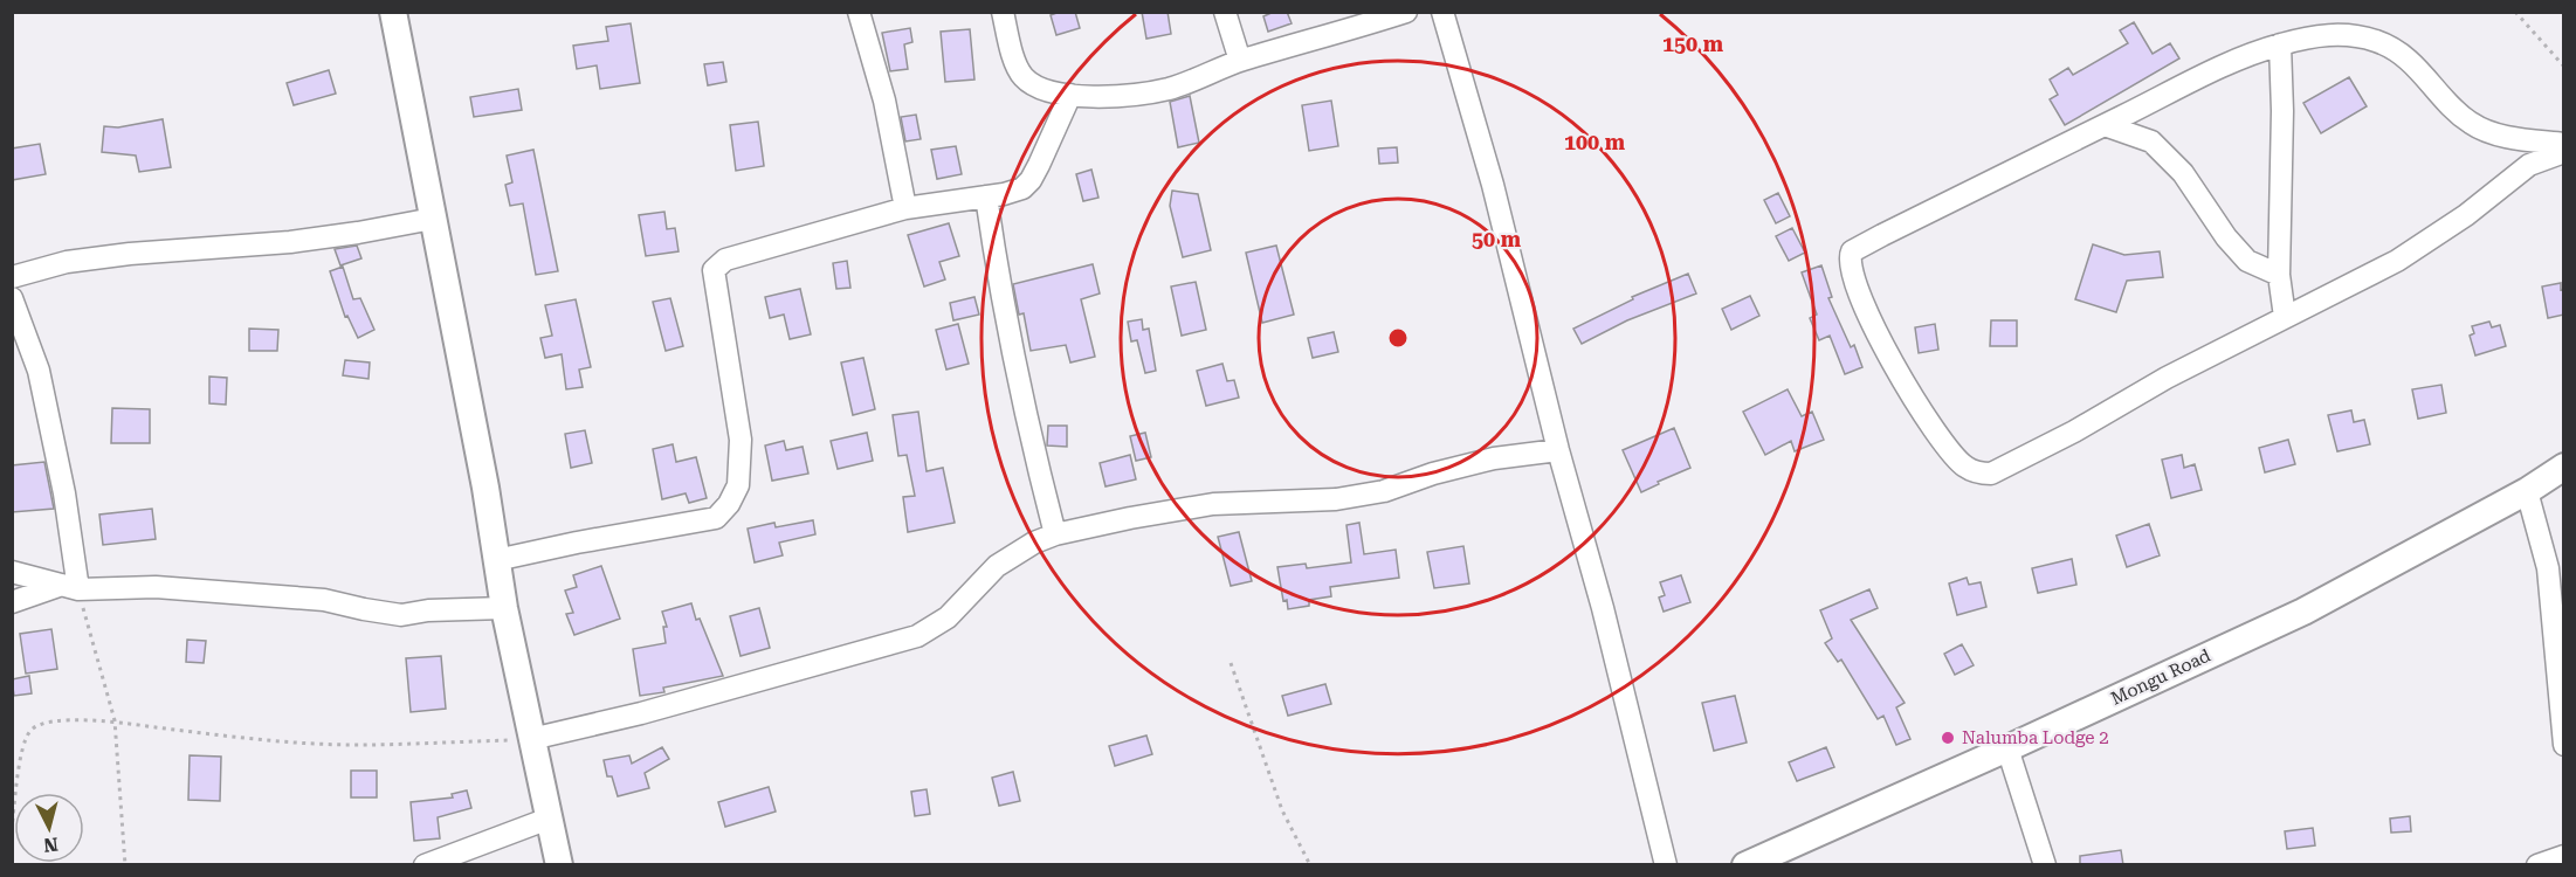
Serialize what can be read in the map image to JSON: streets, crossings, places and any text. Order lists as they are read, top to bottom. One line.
{"streets":{"main road":["Mongu Road"]},"places":["Nalumba Lodge 2"],"north":"bottom","rings":["150 m","100 m","50 m"]}
